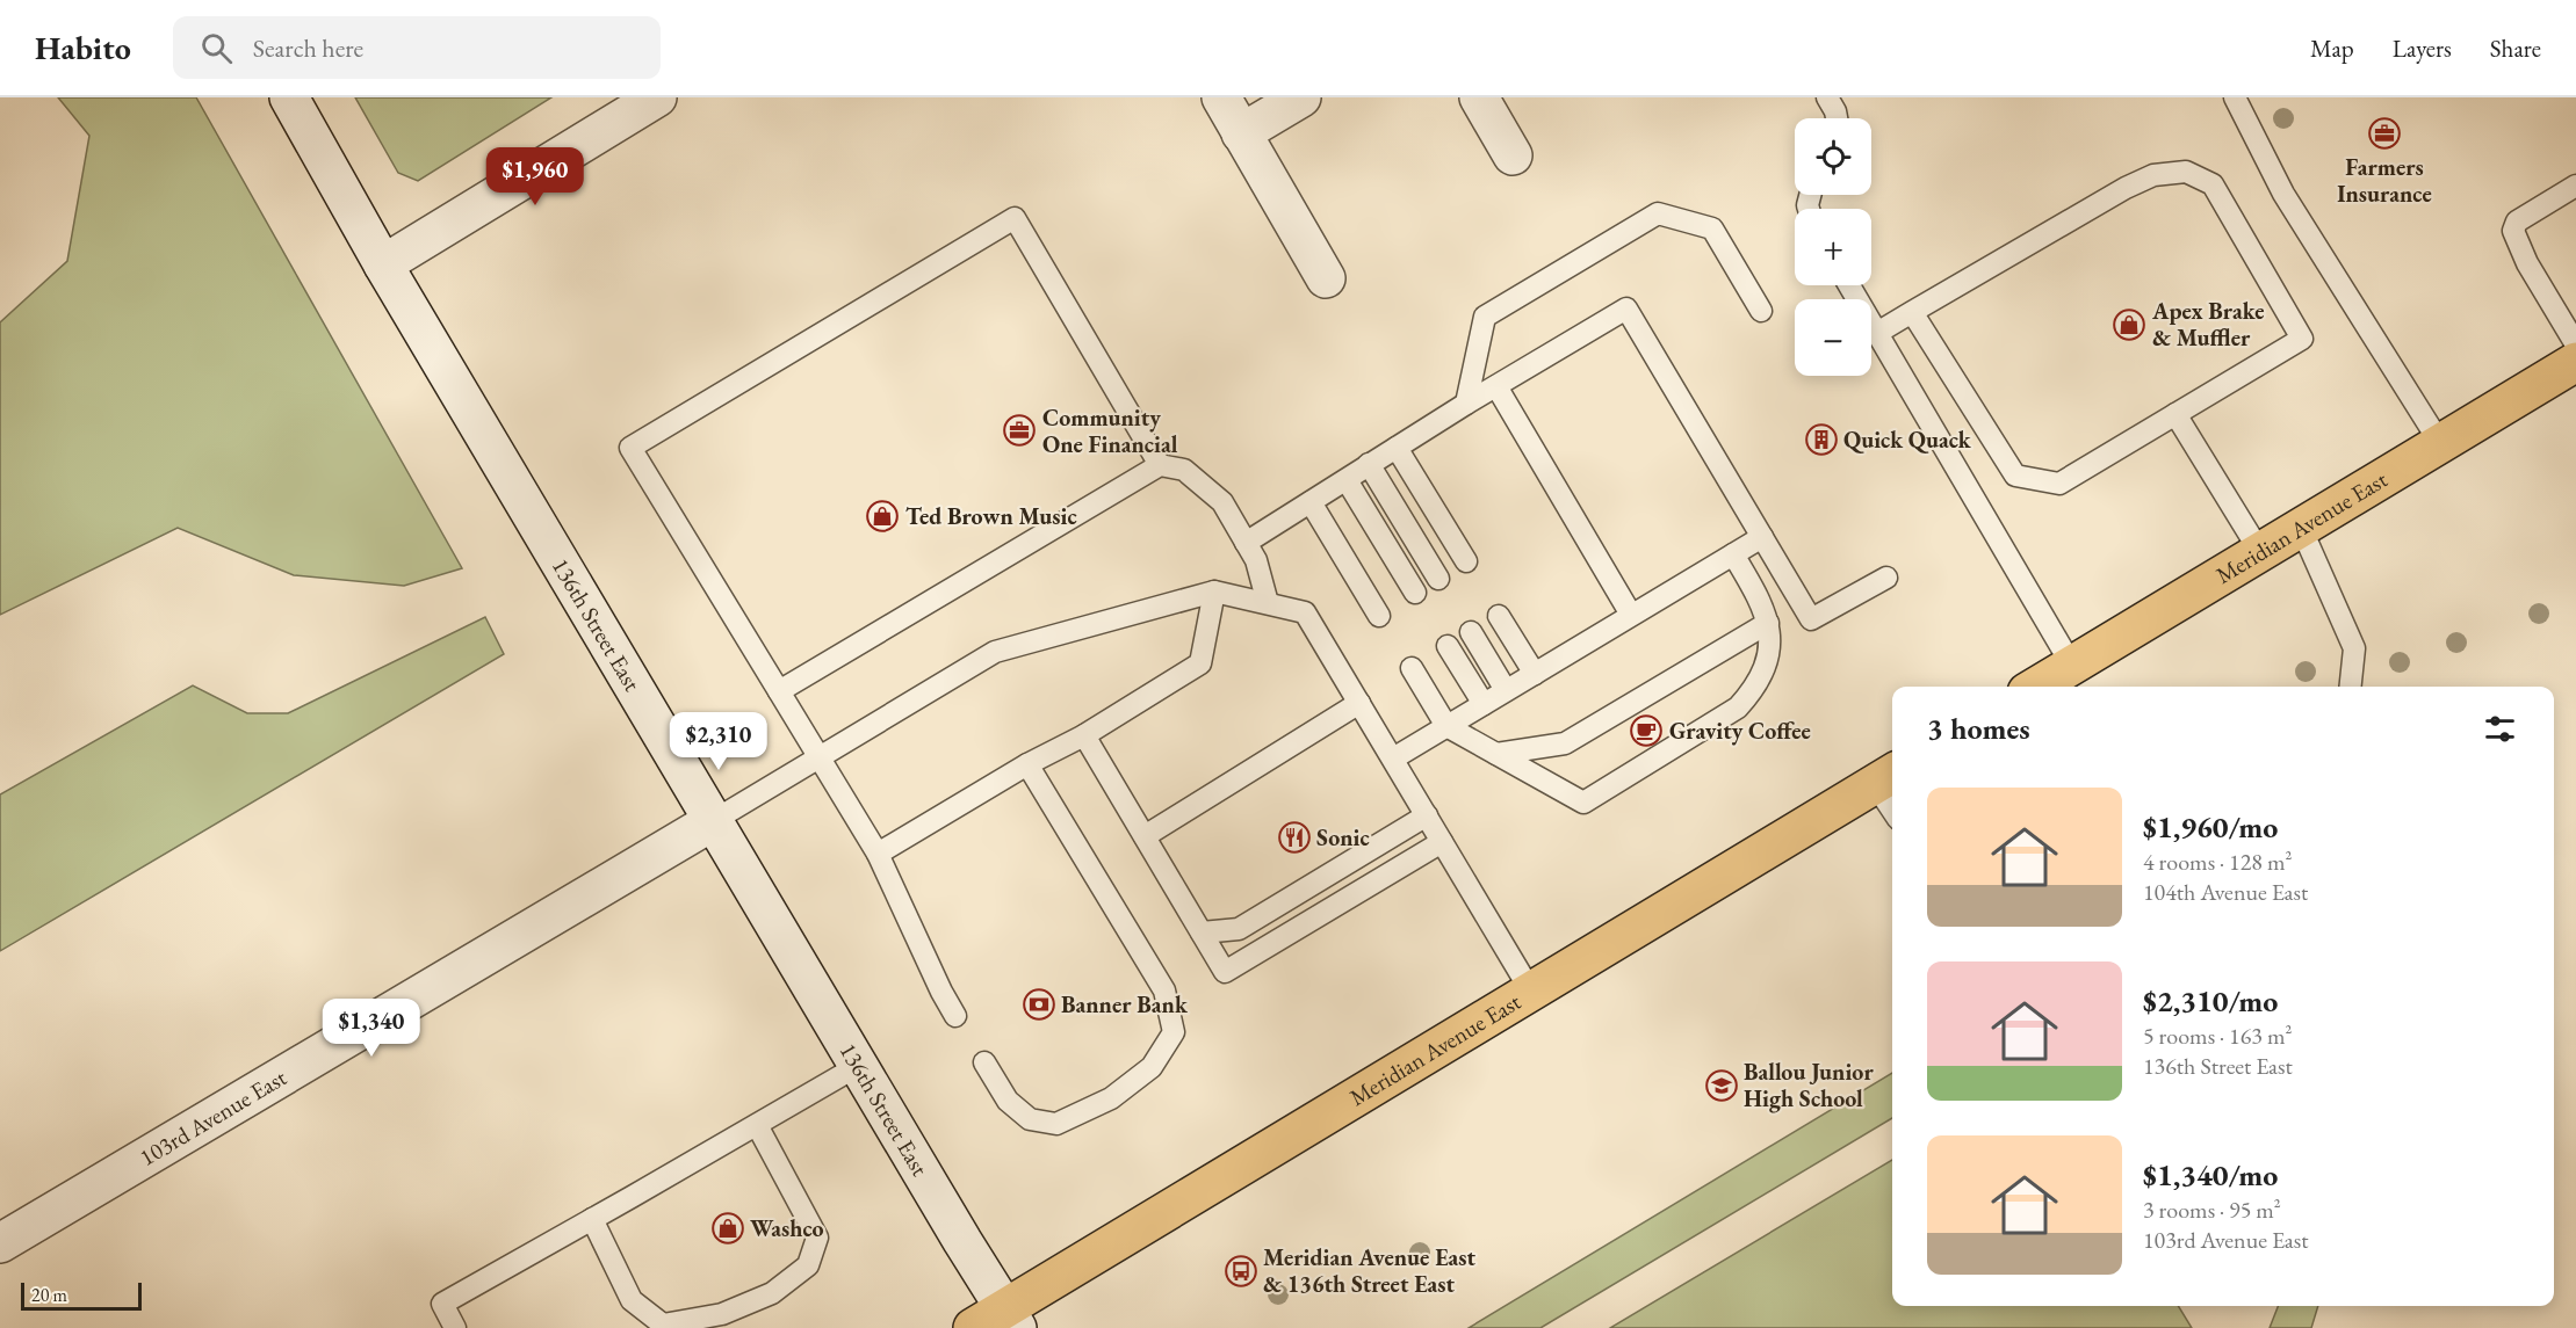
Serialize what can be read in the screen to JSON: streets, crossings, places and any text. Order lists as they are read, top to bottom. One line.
{"streets":{"main road":["Meridian Avenue East"],"street":["136th Street East","103rd Avenue East"]},"crossings":[["Meridian Avenue East","136th Street East"],["136th Street East","103rd Avenue East"]],"places":{"office":["Farmers Insurance","Community One Financial"],"shop":["Apex Brake & Muffler","Ted Brown Music","Washco"],"building":["Quick Quack"],"cafe":["Gravity Coffee"],"restaurant":["Sonic"],"bank":["Banner Bank"],"school or university":["Ballou Junior High School"],"bus stop":["Meridian Avenue East & 136th Street East"]},"scale_bar":"20 m","page":{"header":"Habito","search":"Search here","nav":["Map","Layers","Share"],"map_buttons":["+","−"],"price":["$1,960","$2,310","$1,340"],"heading":"3 homes","list":[{"name":"$1,960/mo","note":"4 rooms · 128 m² · 104th Avenue East"},{"name":"$2,310/mo","note":"5 rooms · 163 m² · 136th Street East"},{"name":"$1,340/mo","note":"3 rooms · 95 m² · 103rd Avenue East"}],"scale":"20 m"}}
